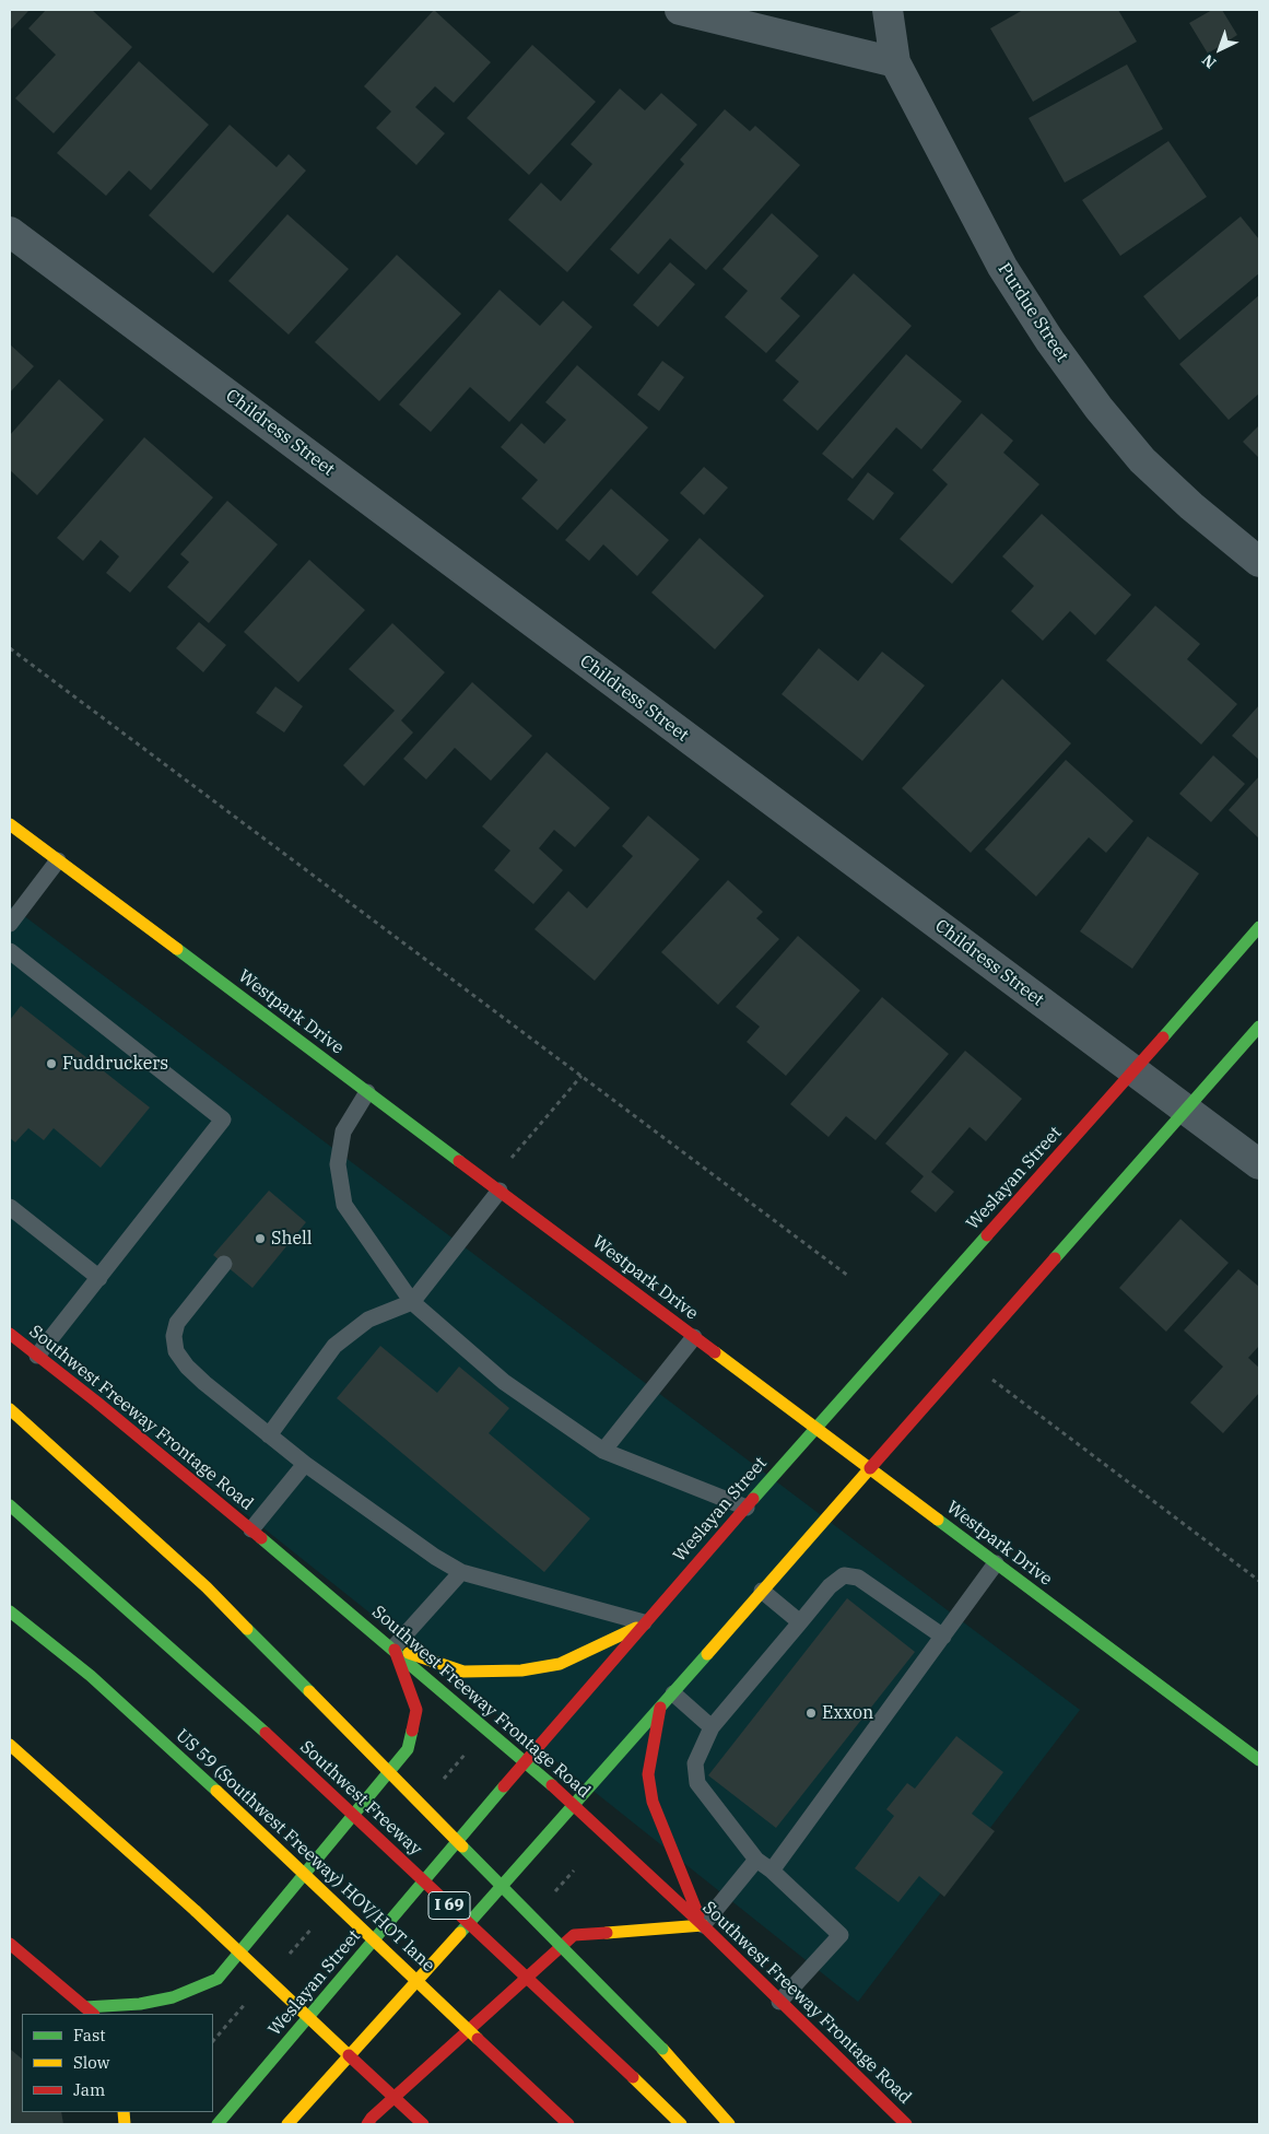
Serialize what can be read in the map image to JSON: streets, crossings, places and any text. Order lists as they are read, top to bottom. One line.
{"streets":{"main road":["Westpark Drive","Weslayan Street","Southwest Freeway Frontage Road","Southwest Freeway","US 59 (Southwest Freeway) HOV/HOT lane","I 69"],"street":["Purdue Street","Childress Street"]},"crossings":[["Childress Street","Weslayan Street"],["Westpark Drive","Weslayan Street"],["Weslayan Street","Southwest Freeway Frontage Road"]],"places":["Fuddruckers","Shell","Exxon"],"legend":["Fast","Slow","Jam"],"north":"bottom left"}
